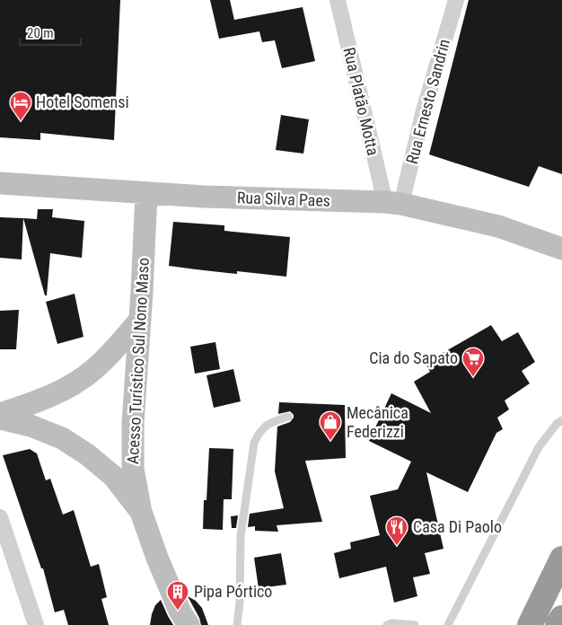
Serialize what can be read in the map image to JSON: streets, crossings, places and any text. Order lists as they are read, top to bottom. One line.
{"streets":{"main road":["Rua Silva Paes","Acesso Turístico Sul Nono Maso"],"street":["Rua Platão Motta","Rua Ernesto Sandrin"]},"crossings":[["Rua Platão Motta","Rua Ernesto Sandrin"],["Rua Platão Motta","Rua Silva Paes"],["Rua Ernesto Sandrin","Rua Silva Paes"],["Rua Silva Paes","Acesso Turístico Sul Nono Maso"]],"places":{"hotel":["Hotel Somensi"],"supermarket":["Cia do Sapato"],"shop":["Mecânica Federizzi"],"restaurant":["Casa Di Paolo"],"building":["Pipa Pórtico"]},"scale_bar":"20 m"}
